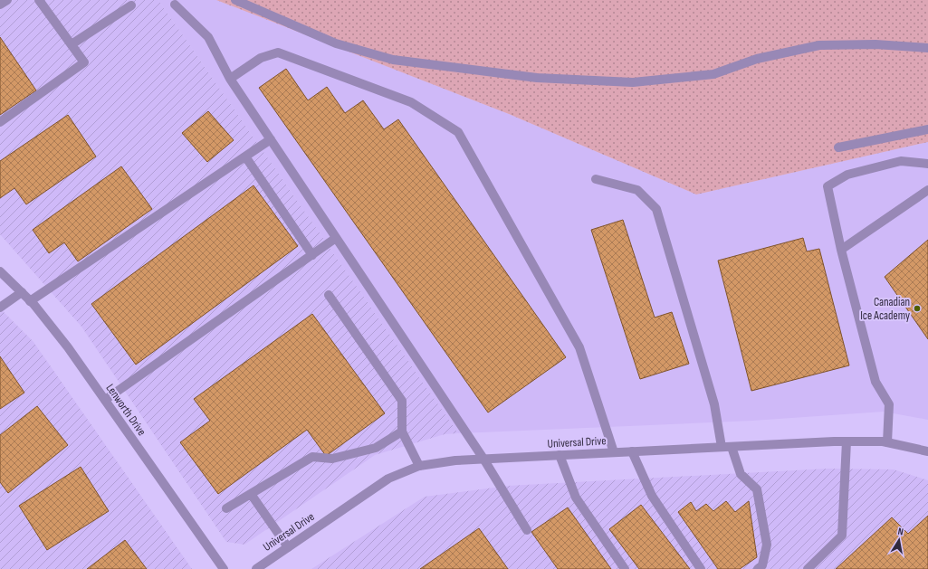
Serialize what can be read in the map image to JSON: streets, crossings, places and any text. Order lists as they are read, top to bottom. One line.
{"streets":{"street":["Lenworth Drive","Universal Drive"]},"places":["Canadian Ice Academy"],"north":"top"}
